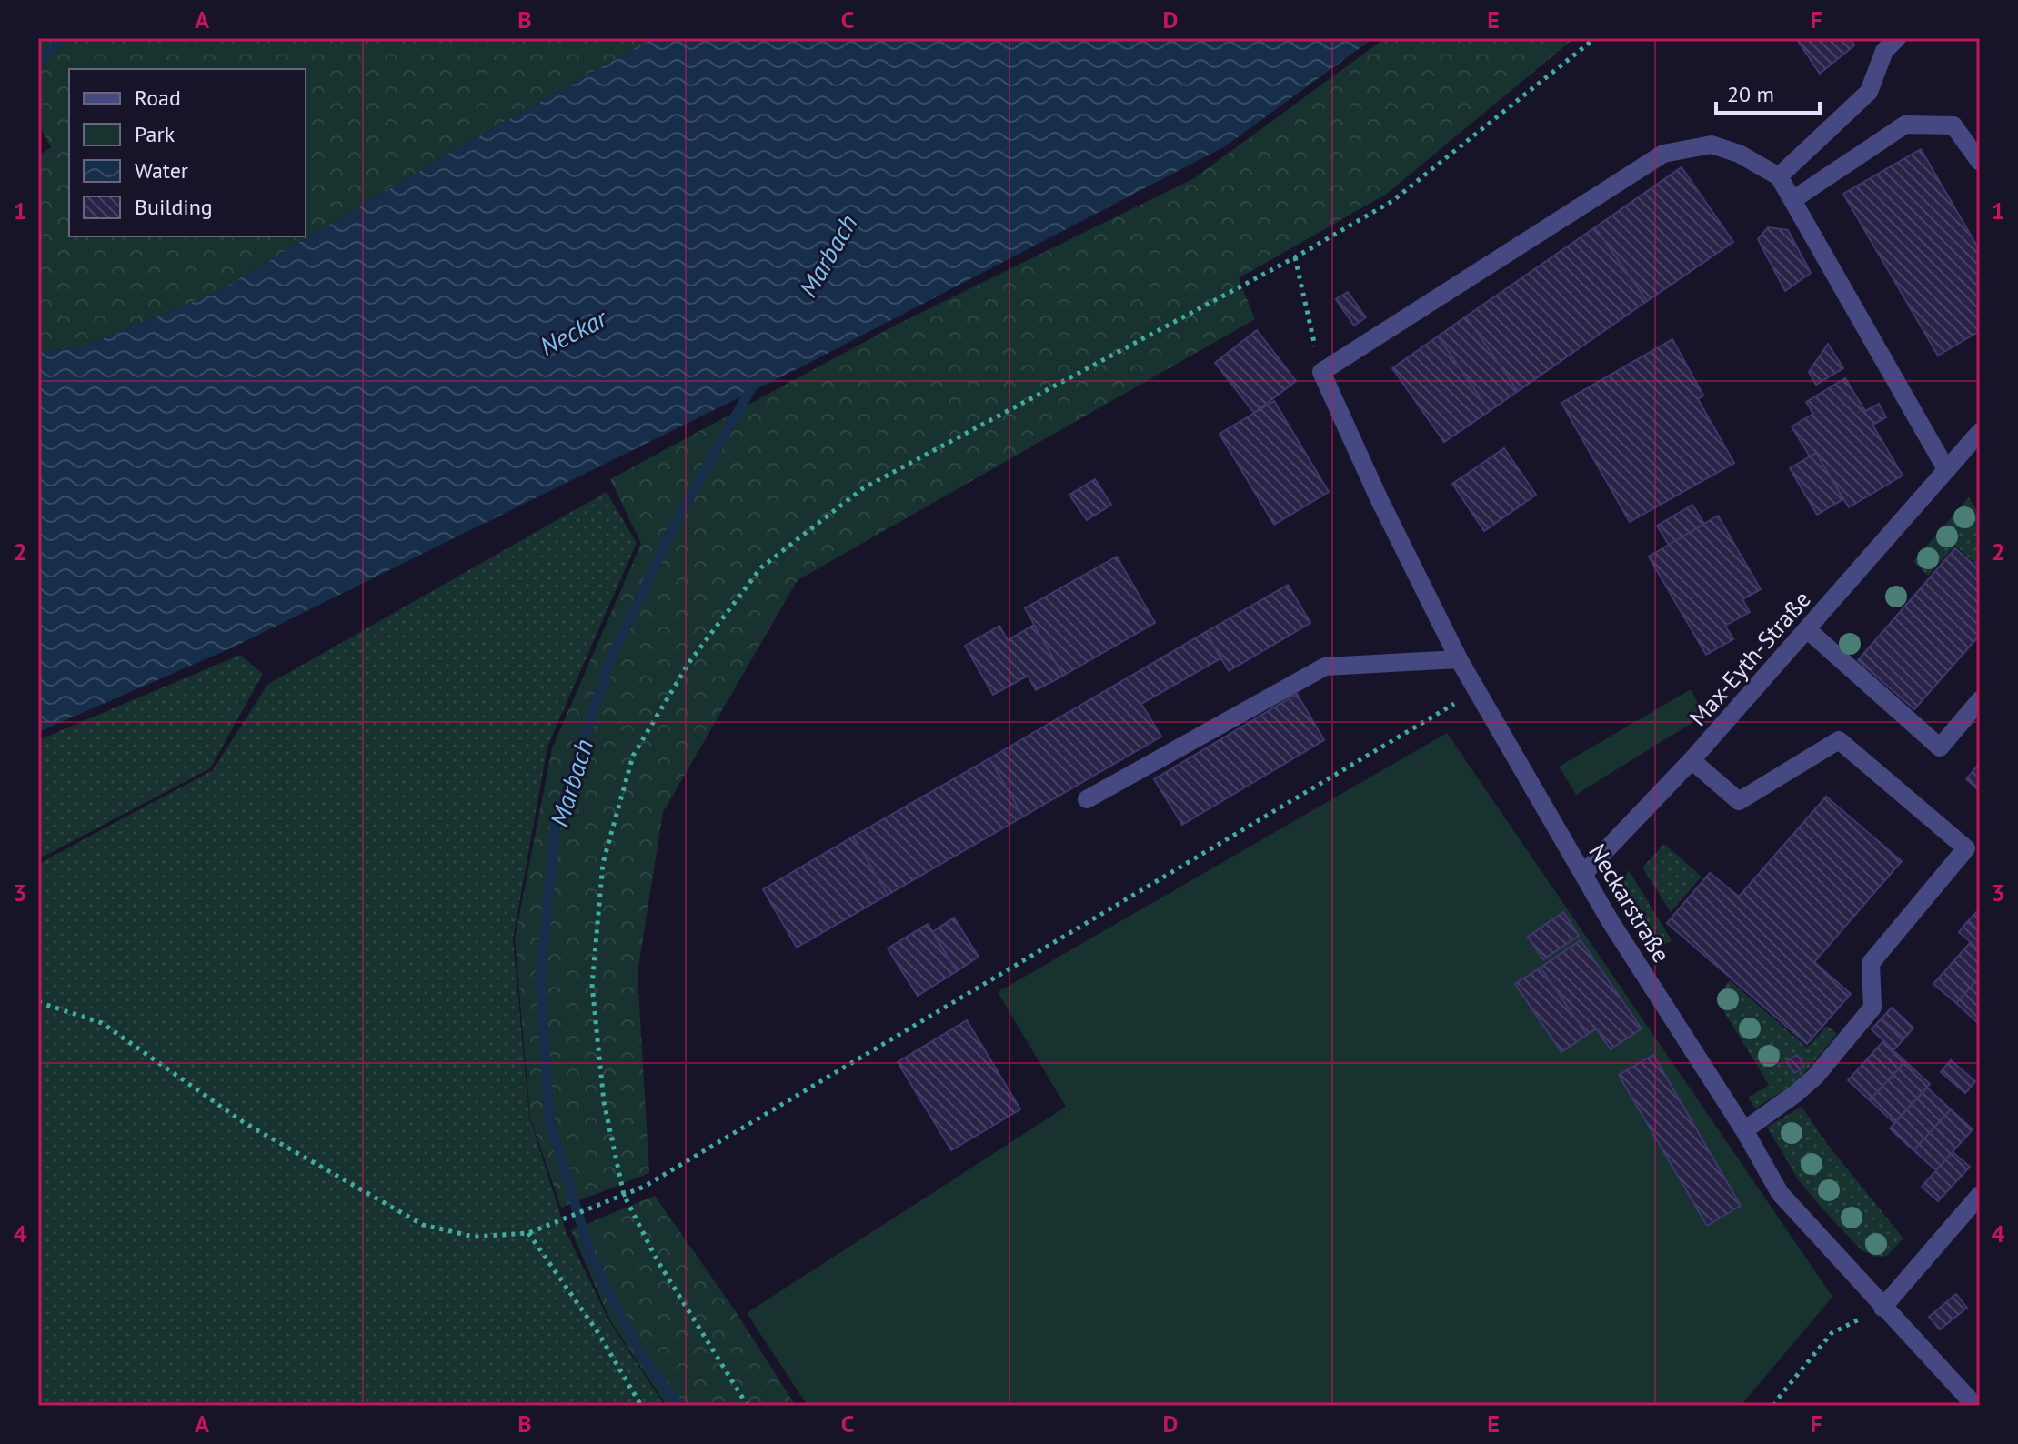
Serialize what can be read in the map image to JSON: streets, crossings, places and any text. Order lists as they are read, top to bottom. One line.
{"streets":{"street":["Max-Eyth-Straße","Neckarstraße"]},"crossings":[["Max-Eyth-Straße","Neckarstraße"]],"water":["Marbach","Neckar"],"legend":["Road","Park","Water","Building"],"scale_bar":"20 m","grid":{"columns":["A","B","C","D","E","F"],"rows":["1","2","3","4"]}}
